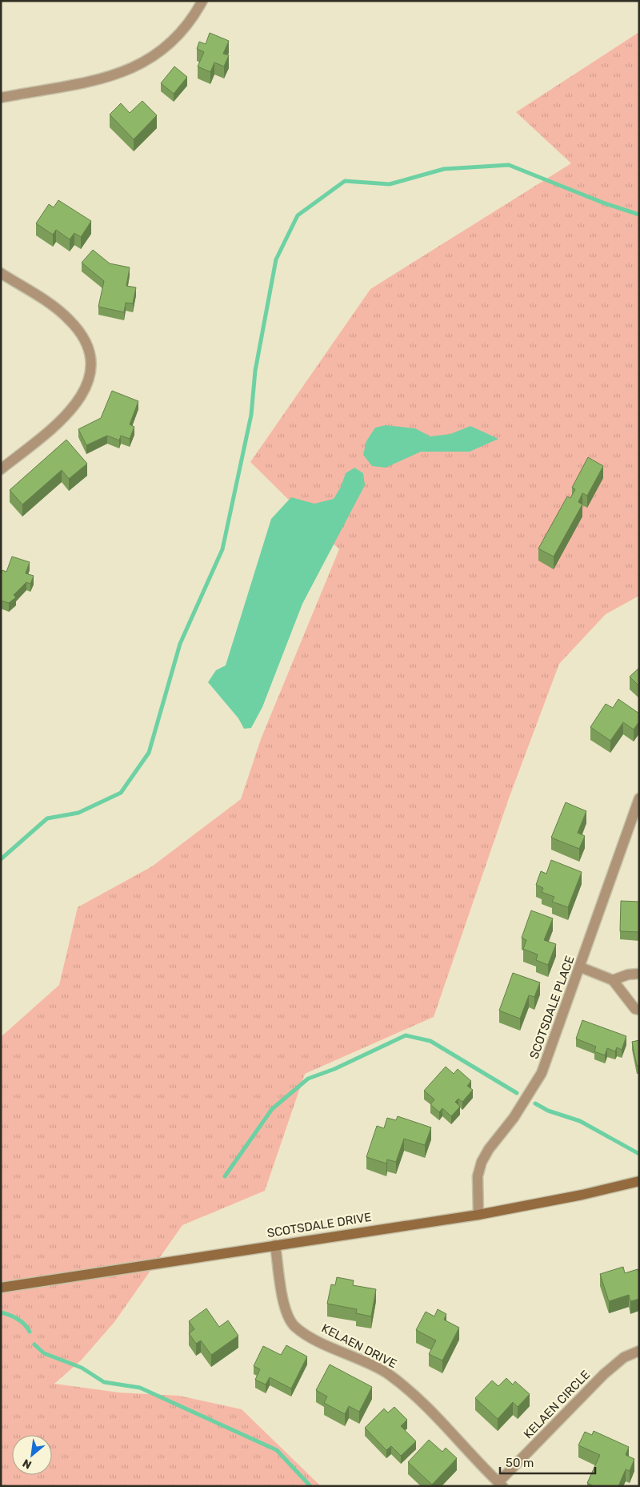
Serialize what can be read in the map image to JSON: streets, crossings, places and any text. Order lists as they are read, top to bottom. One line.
{"streets":{"street":["SCOTSDALE PLACE","SCOTSDALE DRIVE","KELAEN DRIVE","KELAEN CIRCLE"]},"crossings":[["SCOTSDALE PLACE","SCOTSDALE DRIVE"],["SCOTSDALE DRIVE","KELAEN DRIVE"],["KELAEN DRIVE","KELAEN CIRCLE"]],"scale_bar":"50 m","north":"bottom left"}
